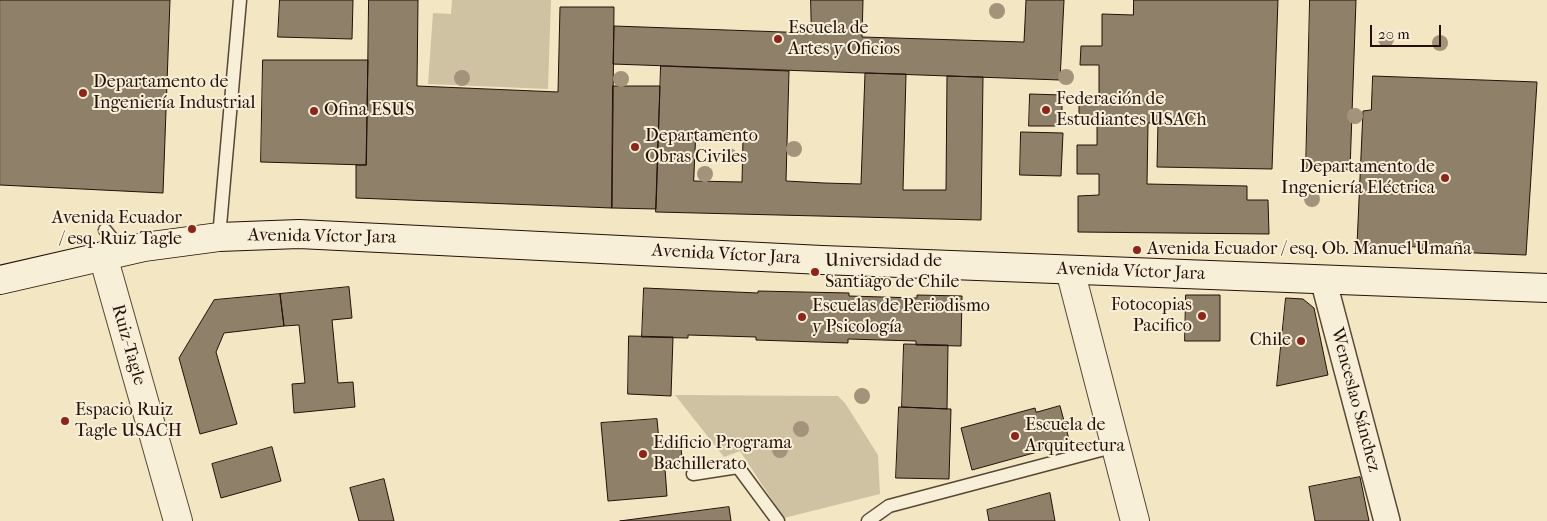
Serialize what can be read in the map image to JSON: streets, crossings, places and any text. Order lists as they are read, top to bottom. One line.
{"streets":{"main road":["Avenida Víctor Jara","Ruiz-Tagle"],"street":["Wenceslao Sánchez"]},"crossings":[["Avenida Víctor Jara","Ruiz-Tagle"],["Avenida Víctor Jara","Wenceslao Sánchez"]],"places":["Escuela de Artes y Oficios","Departamento de Ingeniería Industrial","Federación de Estudiantes USACh","Ofina ESUS","Departamento Obras Civiles","Departamento de Ingeniería Eléctrica","Avenida Ecuador / esq. Ruiz Tagle","Avenida Ecuador / esq. Ob. Manuel Umaña","Universidad de Santiago de Chile","Fotocopias Pacifico","Escuelas de Periodismo y Psicología","Chile","Espacio Ruiz Tagle USACH","Escuela de Arquitectura","Edificio Programa Bachillerato"],"scale_bar":"20 m"}
